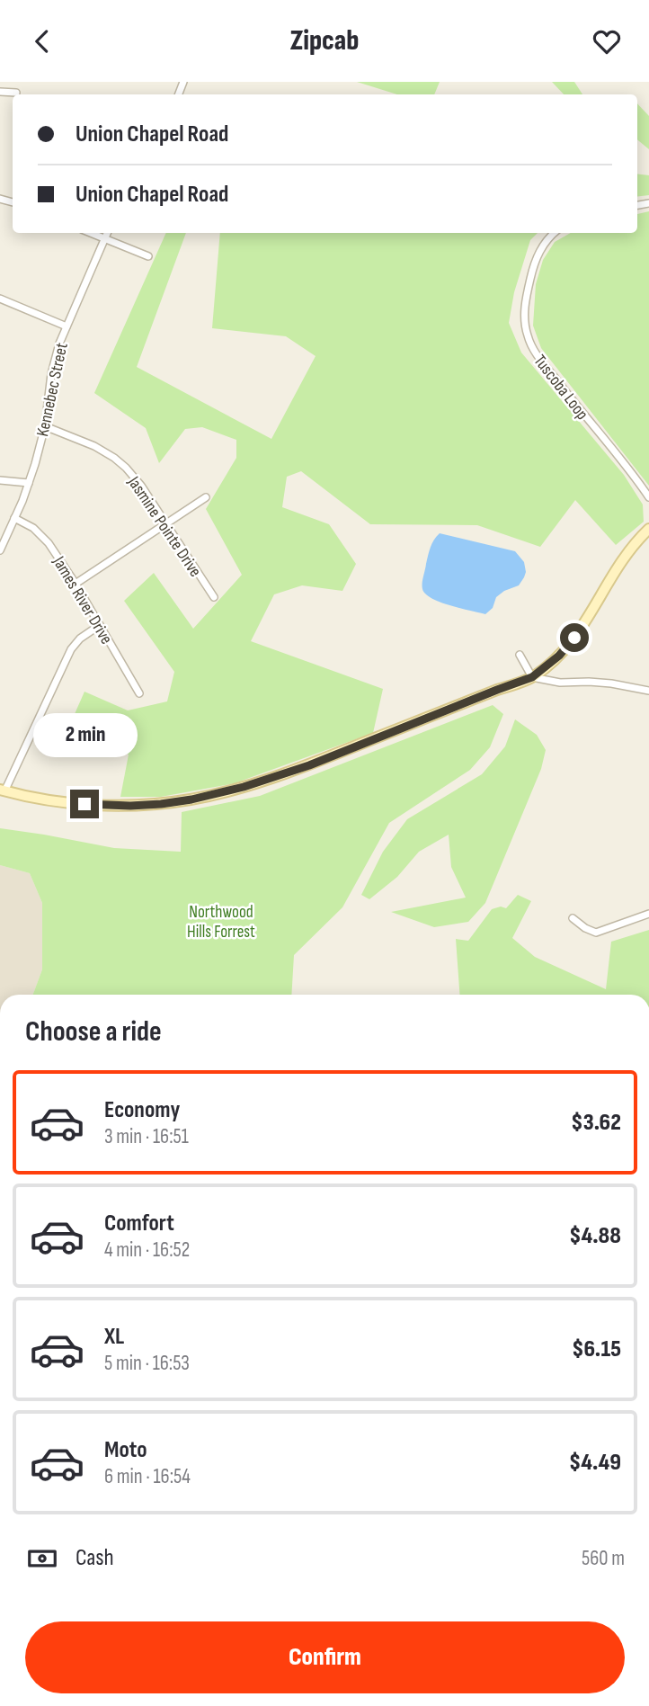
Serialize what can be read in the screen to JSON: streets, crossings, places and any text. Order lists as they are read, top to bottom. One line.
{"streets":{"street":["Tuscoba Loop","Kennebec Street","Jasmine Pointe Drive","James River Drive"]},"crossings":[["Kennebec Street","Jasmine Pointe Drive"],["Kennebec Street","James River Drive"]],"parks":["Northwood Hills Forrest"],"page":{"header":"Zipcab","banner":["Union Chapel Road","Union Chapel Road"],"bubble":"2 min","heading":"Choose a ride","list":[{"name":"Economy","note":"3 min · 16:51","value":"$3.62"},{"name":"Comfort","note":"4 min · 16:52","value":"$4.88"},{"name":"XL","note":"5 min · 16:53","value":"$6.15"},{"name":"Moto","note":"6 min · 16:54","value":"$4.49"}],"pay":["Cash","560 m"],"buttons":"Confirm"}}
